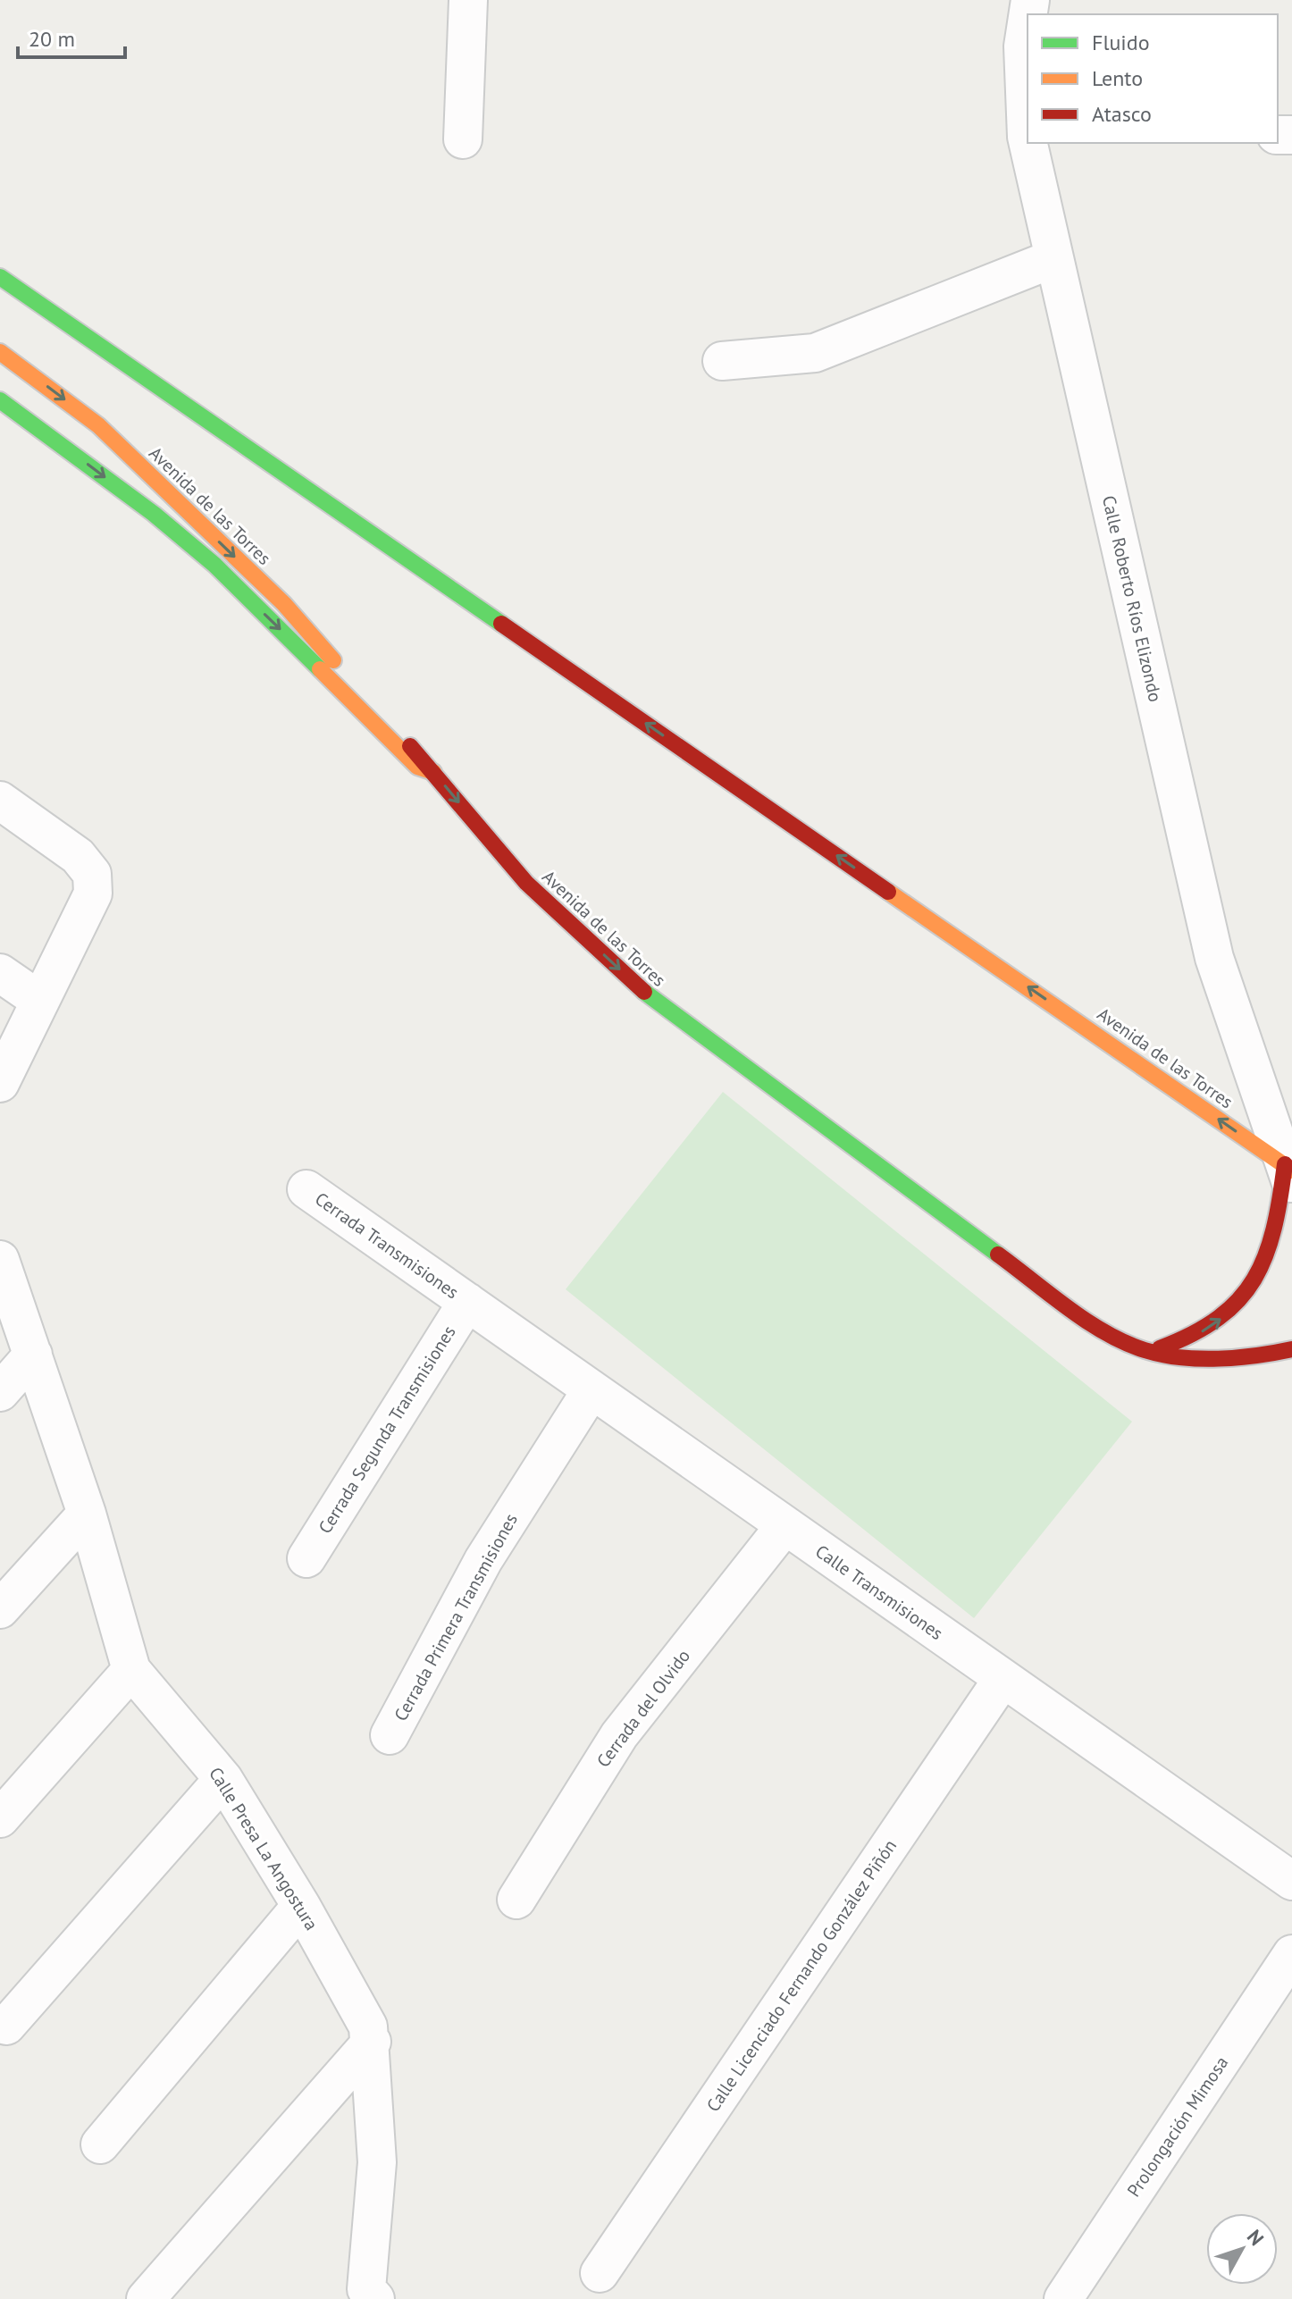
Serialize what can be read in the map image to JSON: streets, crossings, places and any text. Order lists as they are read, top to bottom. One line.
{"streets":{"main road":["Avenida de las Torres"],"street":["Calle Roberto Ríos Elizondo","Cerrada Transmisiones","Cerrada Segunda Transmisiones","Calle Transmisiones","Cerrada Primera Transmisiones","Cerrada del Olvido","Calle Presa La Angostura","Calle Licenciado Fernando González Piñón","Prolongación Mimosa"]},"crossings":[["Avenida de las Torres","Calle Roberto Ríos Elizondo"],["Cerrada Transmisiones","Cerrada Segunda Transmisiones"],["Cerrada Transmisiones","Calle Transmisiones"],["Cerrada Segunda Transmisiones","Calle Transmisiones"],["Calle Transmisiones","Cerrada Primera Transmisiones"],["Calle Transmisiones","Cerrada del Olvido"],["Calle Transmisiones","Calle Licenciado Fernando González Piñón"]],"legend":["Fluido","Lento","Atasco"],"scale_bar":"20 m","north":"top right"}
